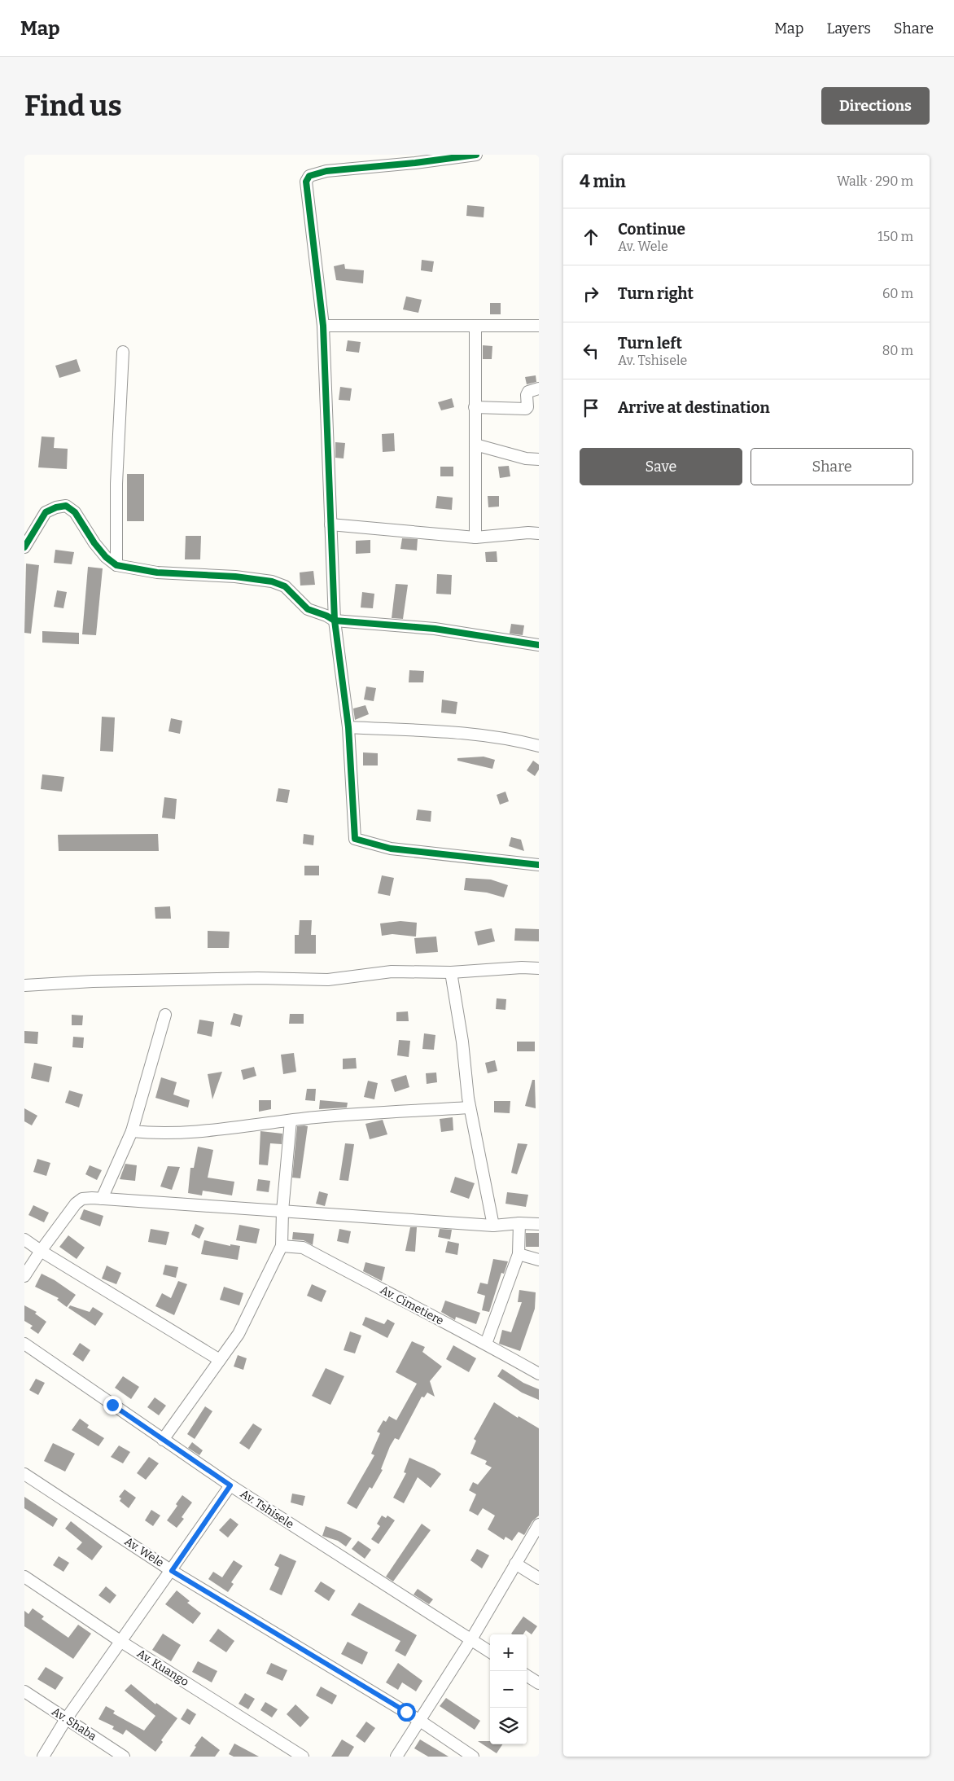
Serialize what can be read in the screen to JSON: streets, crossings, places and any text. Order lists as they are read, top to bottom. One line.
{"streets":{"street":["Av. Cimetiere","Av. Tshisele","Av. Wele","Av. Kuango","Av. Shaba"]},"page":{"header":"Map","nav":["Map","Layers","Share"],"buttons":["Directions",["Save","Share"]],"title":"Find us","heading":["4 min","Walk · 290 m"],"list":[["Continue","Av. Wele","150 m"],["Turn right","60 m"],["Turn left","Av. Tshisele","80 m"],"Arrive at destination"],"map_buttons":["+","−"]}}
